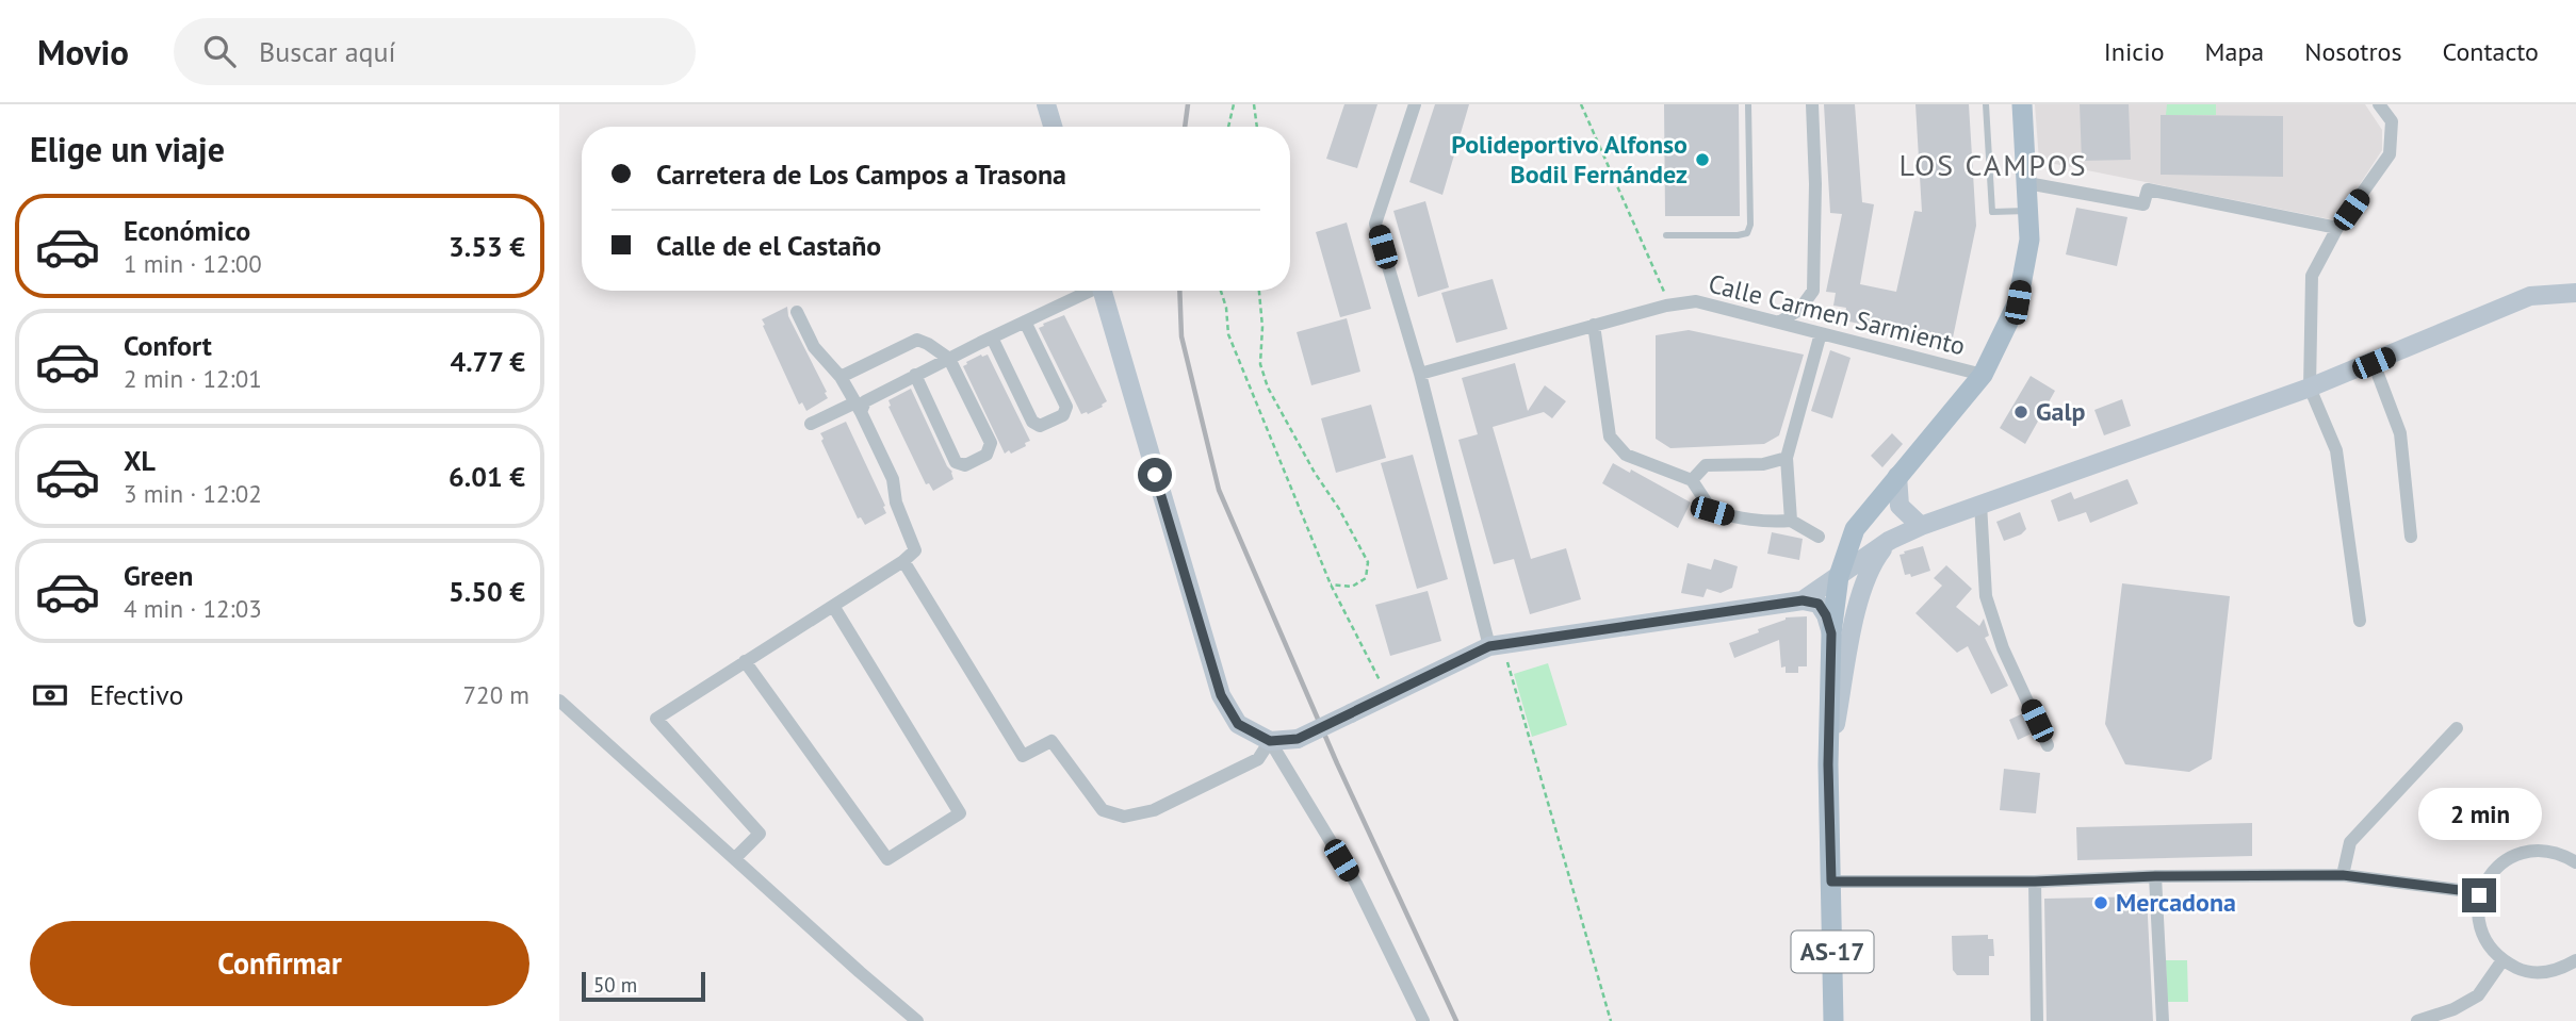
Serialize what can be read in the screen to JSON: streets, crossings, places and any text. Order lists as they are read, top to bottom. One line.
{"streets":{"main road":["AS-17"],"street":["Calle Carmen Sarmiento"]},"crossings":[["Calle Carmen Sarmiento","AS-17"]],"districts":["LOS CAMPOS"],"places":["Polideportivo Alfonso Bodil Fernández","Galp","Mercadona"],"scale_bar":"50 m","page":{"header":"Movio","search":"Buscar aquí","nav":["Inicio","Mapa","Nosotros","Contacto"],"heading":"Elige un viaje","banner":["Carretera de Los Campos a Trasona","Calle de el Castaño"],"list":[{"name":"Económico","note":"1 min · 12:00","value":"3.53 €"},{"name":"Confort","note":"2 min · 12:01","value":"4.77 €"},{"name":"XL","note":"3 min · 12:02","value":"6.01 €"},{"name":"Green","note":"4 min · 12:03","value":"5.50 €"}],"pay":["Efectivo","720 m"],"bubble":"2 min","buttons":"Confirmar","scale":"50 m"}}
